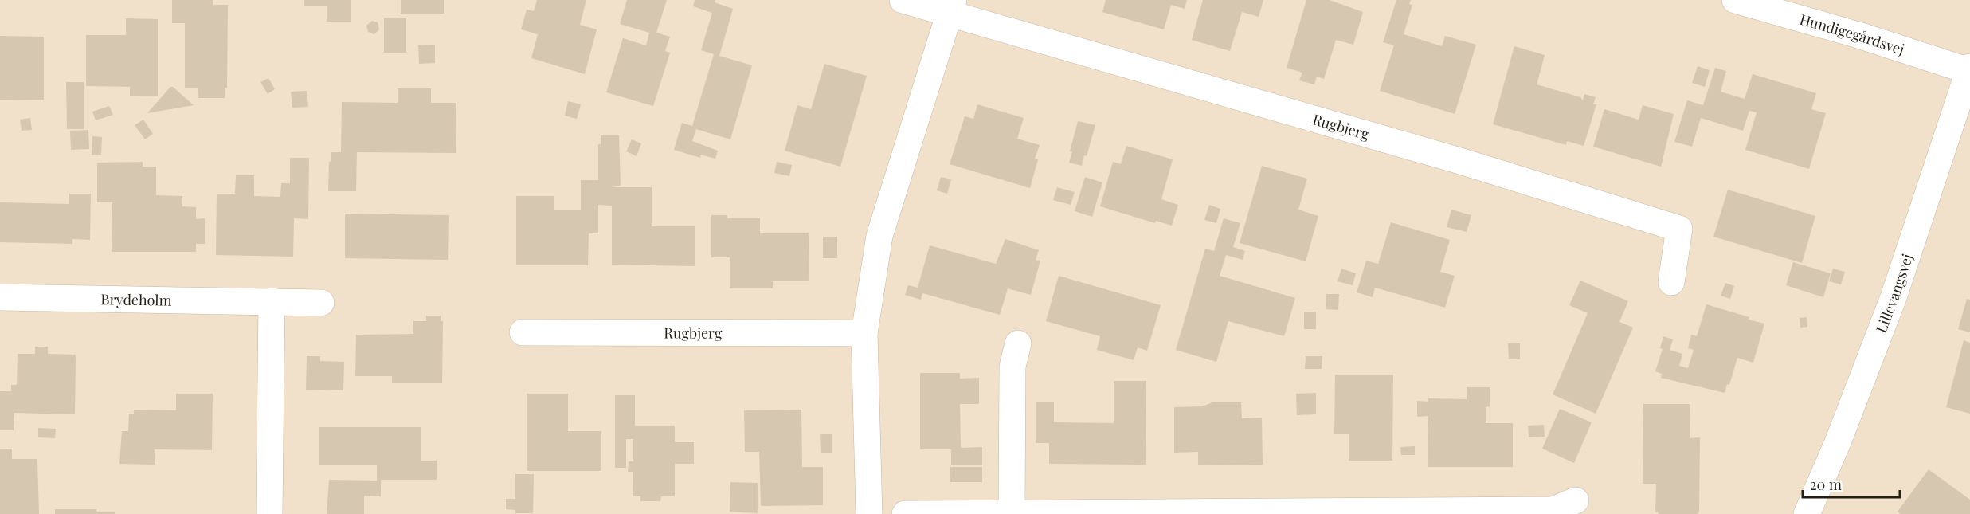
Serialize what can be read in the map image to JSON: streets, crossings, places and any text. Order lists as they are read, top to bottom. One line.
{"streets":{"street":["Hundigegårdsvej","Rugbjerg","Lillevangsvej","Brydeholm"]},"crossings":[["Hundigegårdsvej","Lillevangsvej"]],"scale_bar":"20 m"}
